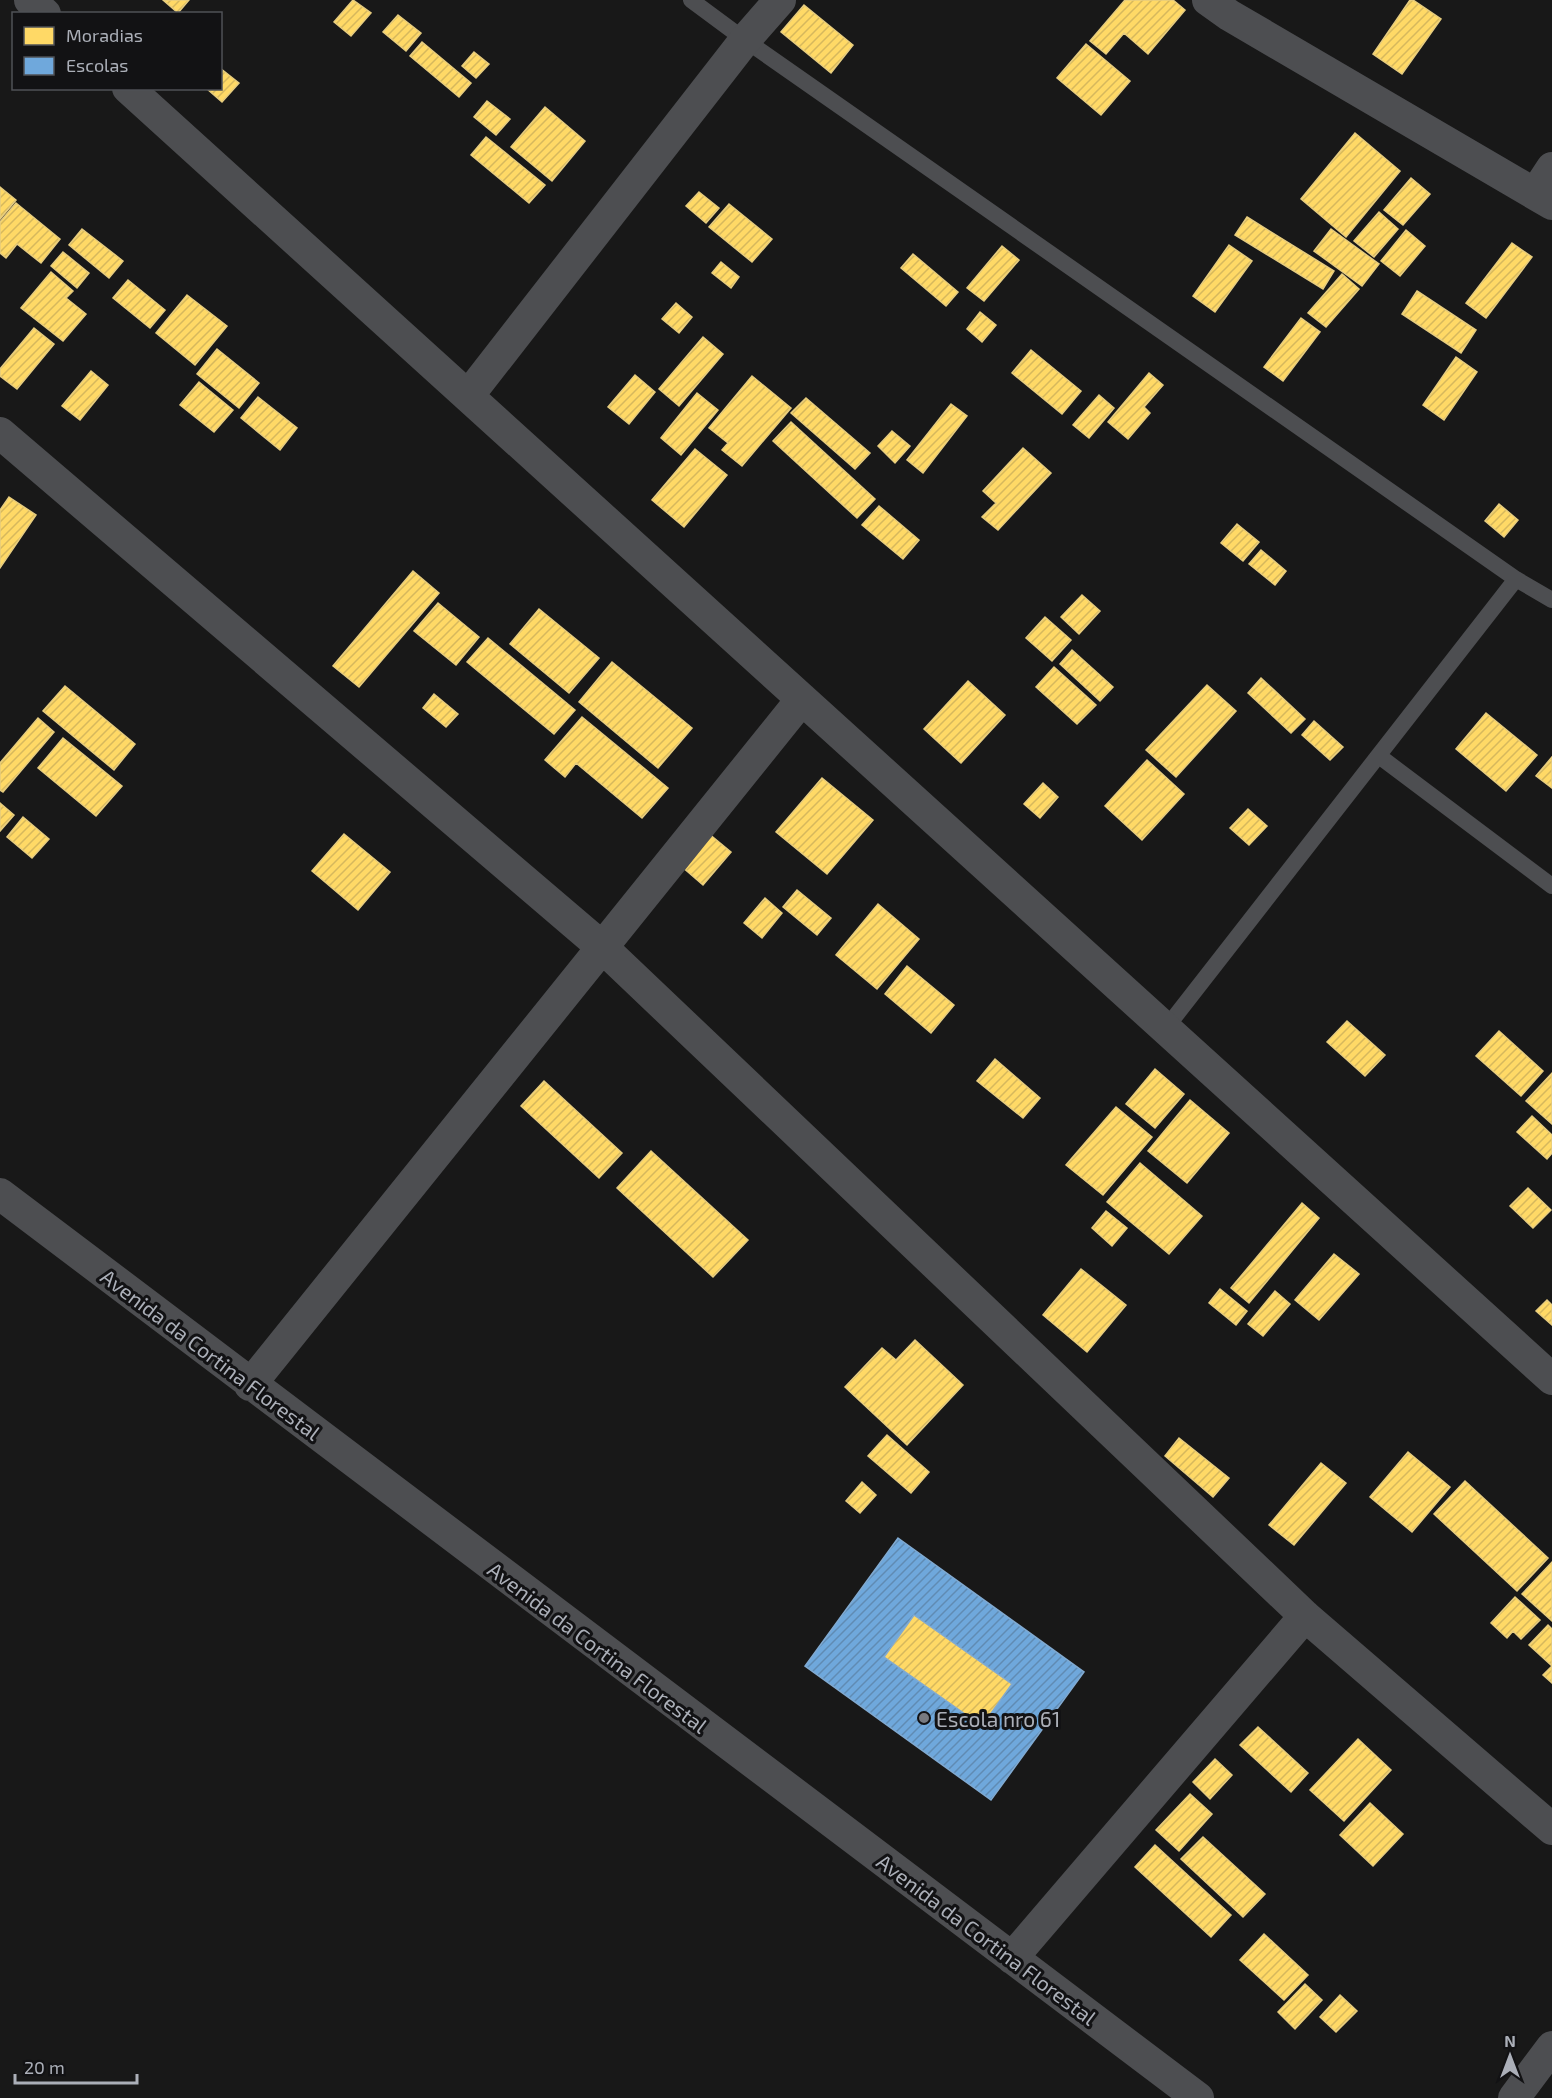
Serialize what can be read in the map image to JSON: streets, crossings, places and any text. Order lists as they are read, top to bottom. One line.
{"streets":{"street":["Avenida da Cortina Florestal"]},"places":["Escola nro 61"],"legend":["Moradias","Escolas"],"scale_bar":"20 m","north":"top"}
